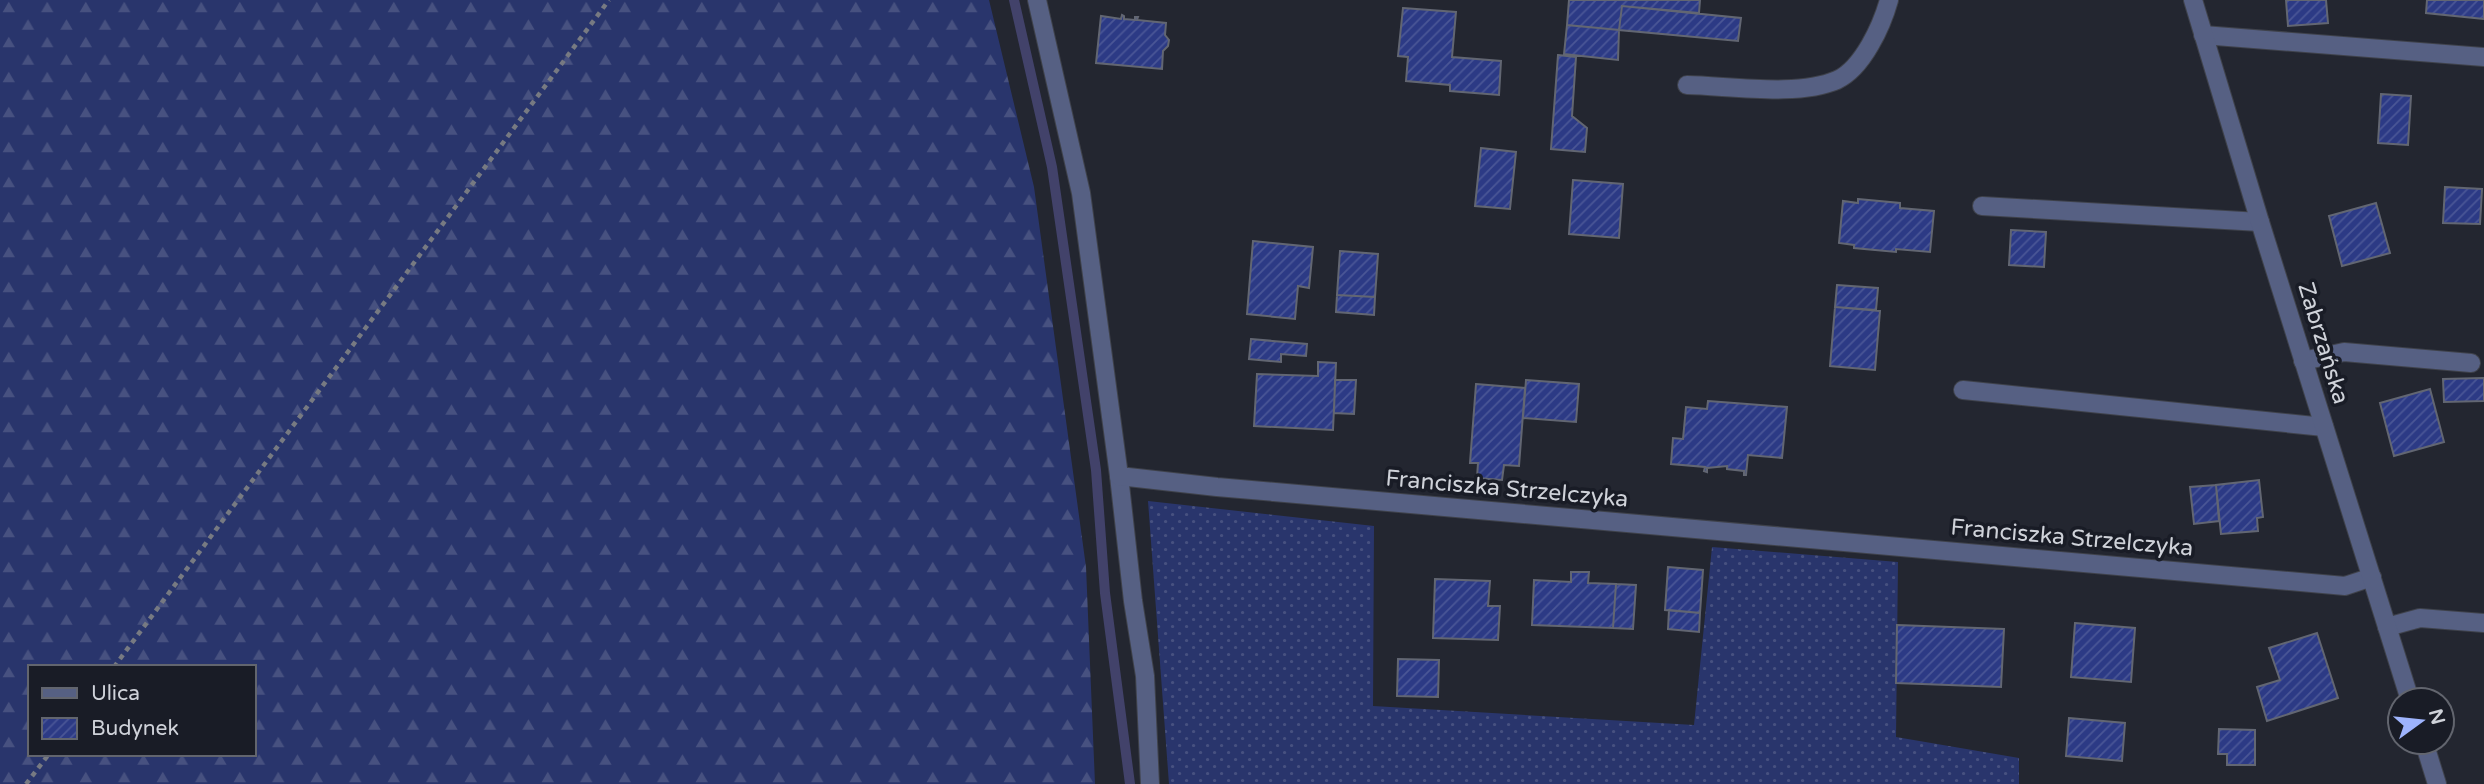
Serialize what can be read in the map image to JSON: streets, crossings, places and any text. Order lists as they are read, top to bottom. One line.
{"streets":{"street":["Zabrzańska","Franciszka Strzelczyka"]},"crossings":[["Zabrzańska","Franciszka Strzelczyka"]],"legend":["Ulica","Budynek"],"north":"right"}
